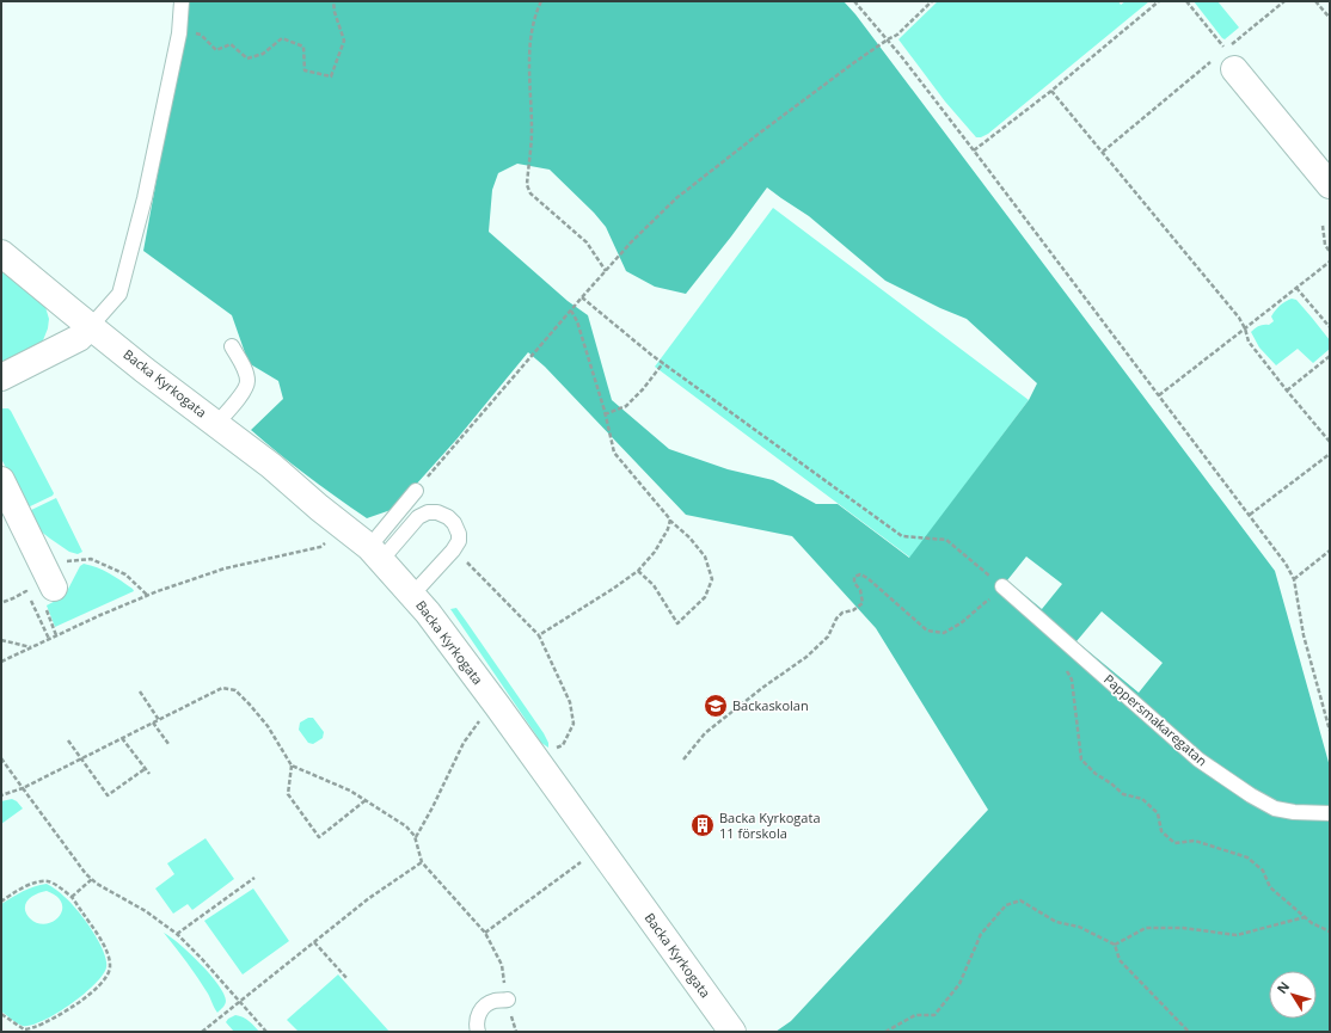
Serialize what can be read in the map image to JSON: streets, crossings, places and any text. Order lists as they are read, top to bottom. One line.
{"streets":{"street":["Backa Kyrkogata"],"lane":["Pappersmakaregatan"]},"places":{"school or university":["Backaskolan"],"building":["Backa Kyrkogata 11 förskola"]},"north":"top left"}
